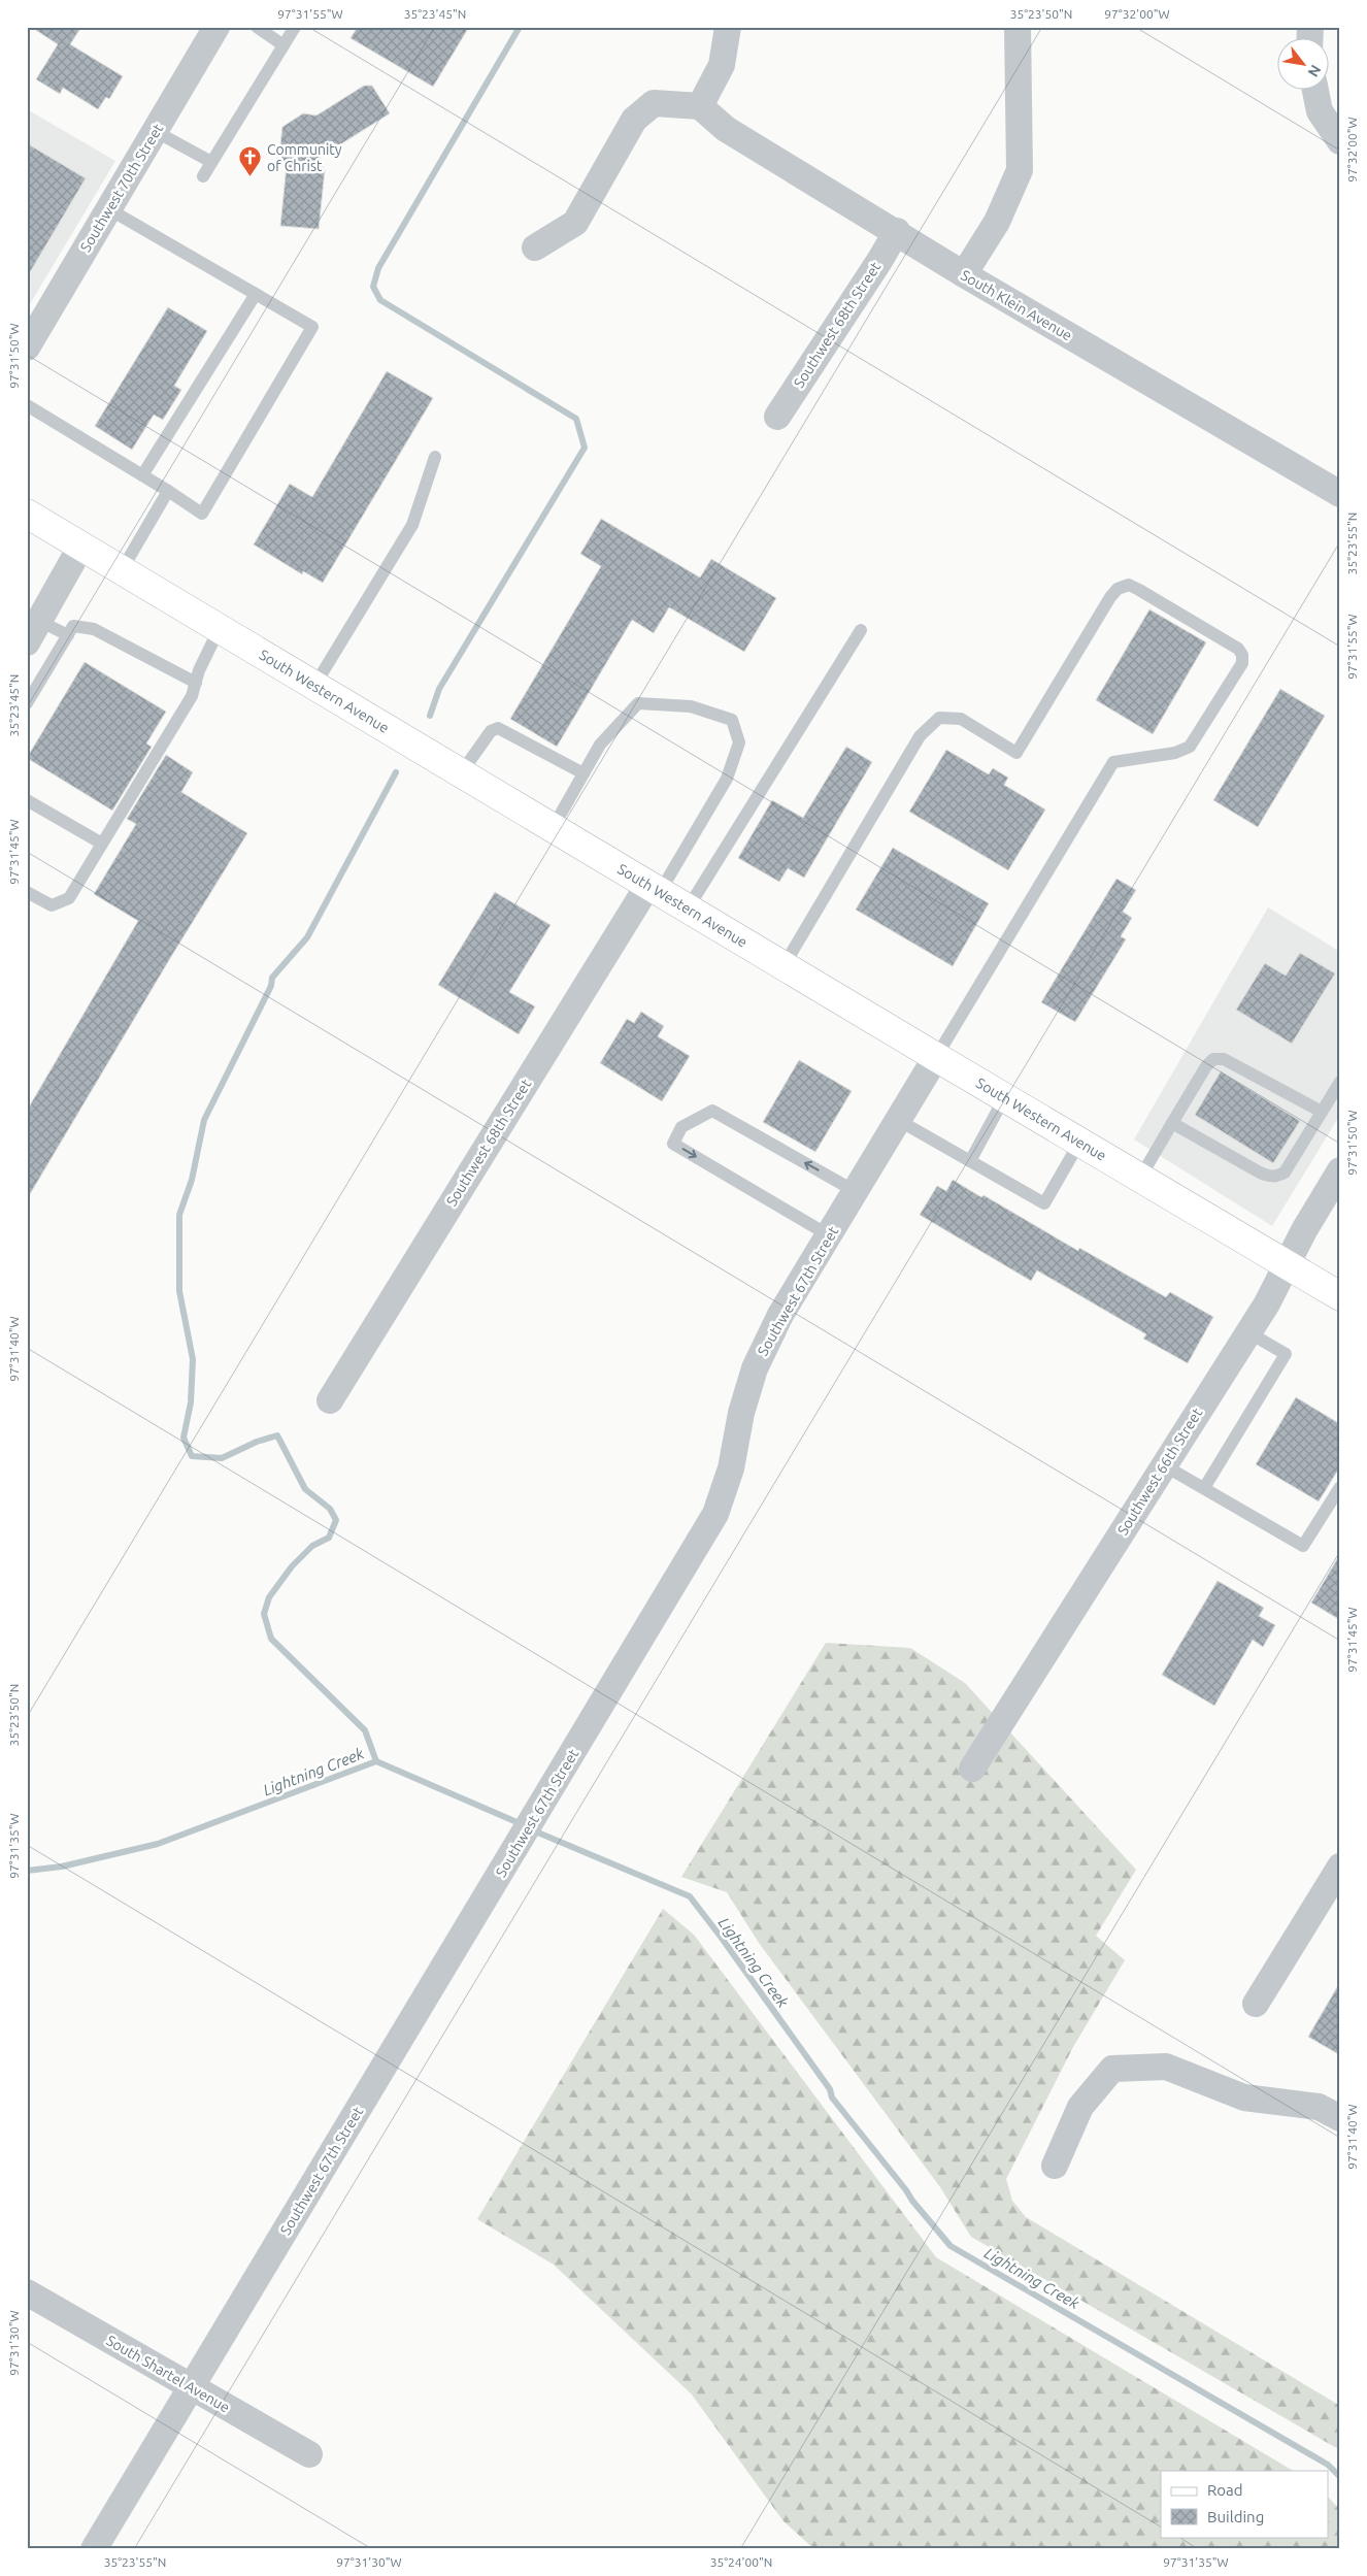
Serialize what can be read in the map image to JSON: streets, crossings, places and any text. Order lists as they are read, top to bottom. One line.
{"streets":{"main road":["South Western Avenue"],"street":["Southwest 70th Street","South Klein Avenue","Southwest 68th Street","Southwest 67th Street","Southwest 66th Street","South Shartel Avenue"]},"crossings":[["South Klein Avenue","Southwest 68th Street"],["Southwest 68th Street","South Western Avenue"],["South Western Avenue","Southwest 67th Street"],["South Western Avenue","Southwest 66th Street"],["Southwest 67th Street","South Shartel Avenue"]],"water":["Lightning Creek"],"places":{"church":["Community of Christ"]},"legend":["Road","Building"],"north":"bottom right","coordinates":["97°31'55\"W","35°23'45\"N","35°23'50\"N","97°32'00\"W","97°31'50\"W","35°23'55\"N","97°31'45\"W","97°31'40\"W","97°31'35\"W","97°31'30\"W","35°24'00\"N"]}
